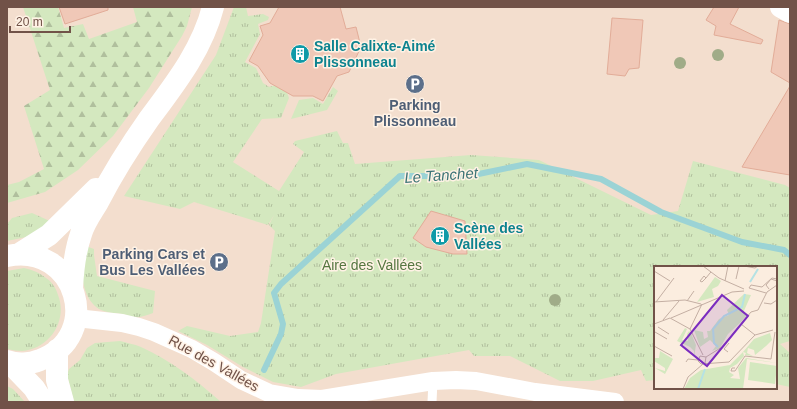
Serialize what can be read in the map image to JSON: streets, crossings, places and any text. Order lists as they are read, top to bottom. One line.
{"streets":{"street":["Rue des Vallées"]},"water":["Le Tanchet"],"parks":["Aire des Vallées"],"places":{"building":["Salle Calixte-Aimé Plissonneau","Scène des Vallées"],"parking":["Parking Plissonneau","Parking Cars et Bus Les Vallées"]},"scale_bar":"20 m"}
